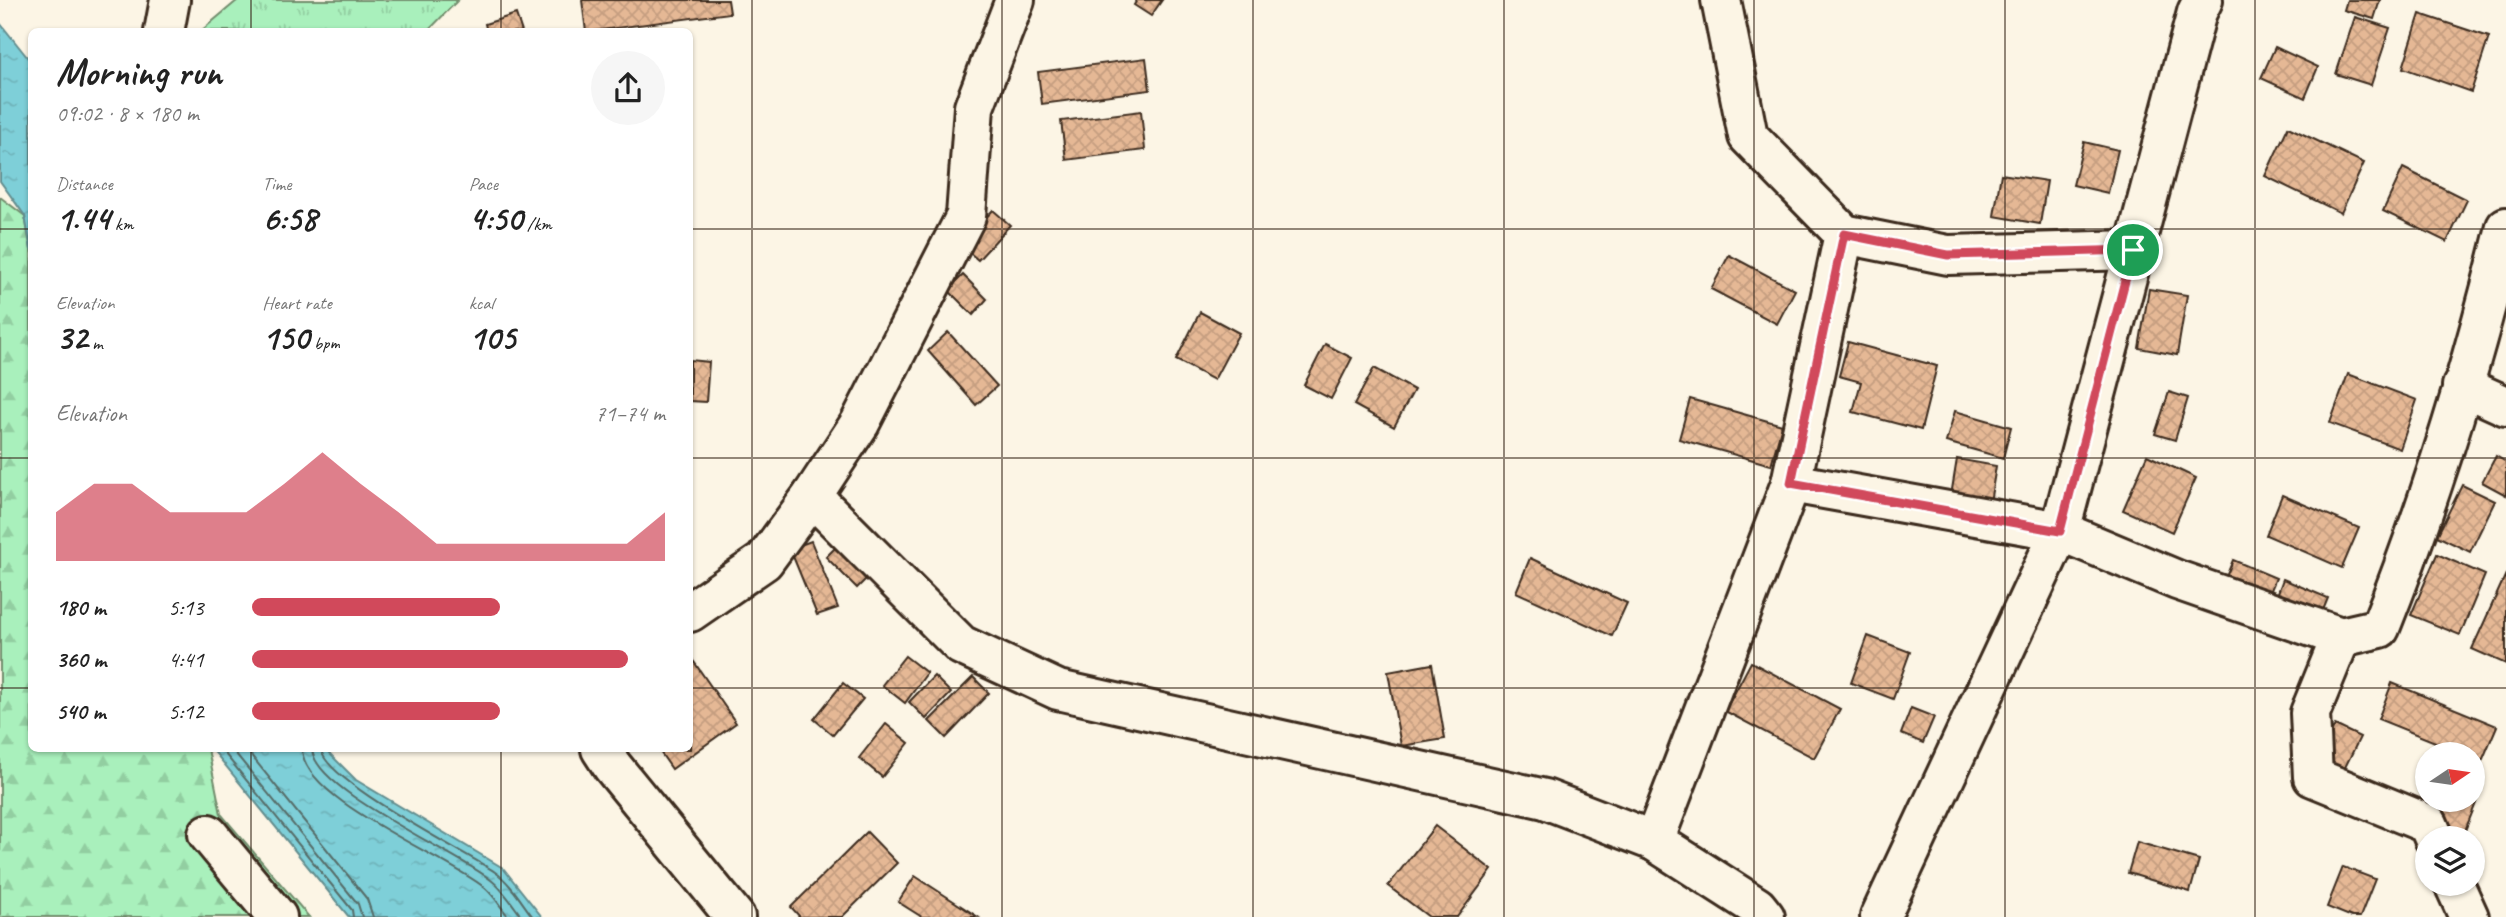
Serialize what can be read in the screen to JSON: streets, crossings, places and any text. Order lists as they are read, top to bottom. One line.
{"north":"right","page":{"heading":["Morning run","09:02 · 8 × 180 m"],"stats":[["Distance","1.44 km"],["Time","6:58"],["Pace","4:50 /km"],["Elevation","32 m"],["Heart rate","150 bpm"],["kcal","105"]],"chart":["Elevation","71–74 m"],"list":[{"name":"180 m","note":"5:13"},{"name":"360 m","note":"4:41"},{"name":"540 m","note":"5:12"}]}}
